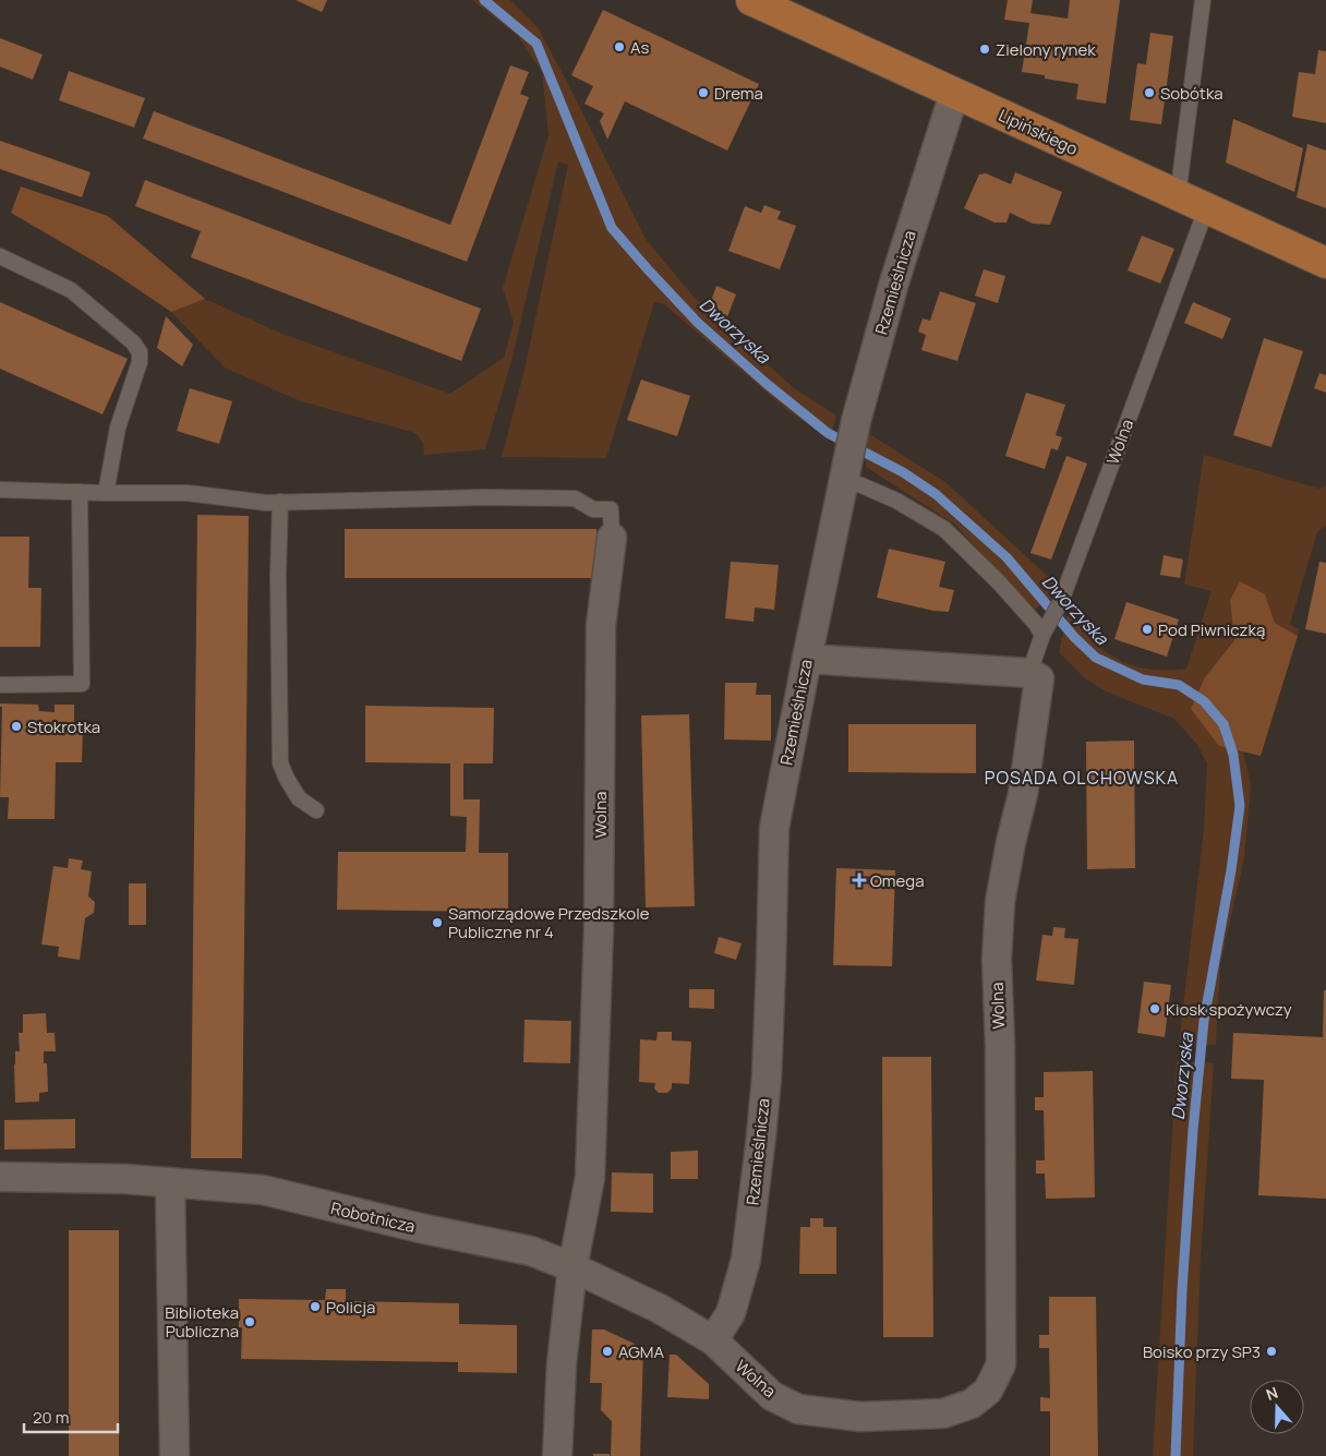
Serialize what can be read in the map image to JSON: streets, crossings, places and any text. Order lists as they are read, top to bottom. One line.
{"streets":{"main road":["Lipińskiego"],"street":["Rzemieślnicza","Wolna","Robotnicza"]},"crossings":[["Lipińskiego","Rzemieślnicza"],["Lipińskiego","Wolna"],["Rzemieślnicza","Wolna"],["Wolna","Robotnicza"]],"districts":["POSADA OLCHOWSKA"],"water":["Dworzyska"],"places":{"other":["As","Zielony rynek","Drema","Sobótka","Pod Piwniczką","Stokrotka","Samorządowe Przedszkole Publiczne nr 4","Kiosk spożywczy","Policja","Biblioteka Publiczna","AGMA","Boisko przy SP3"],"health":["Omega"]},"scale_bar":"20 m","north":"top"}
